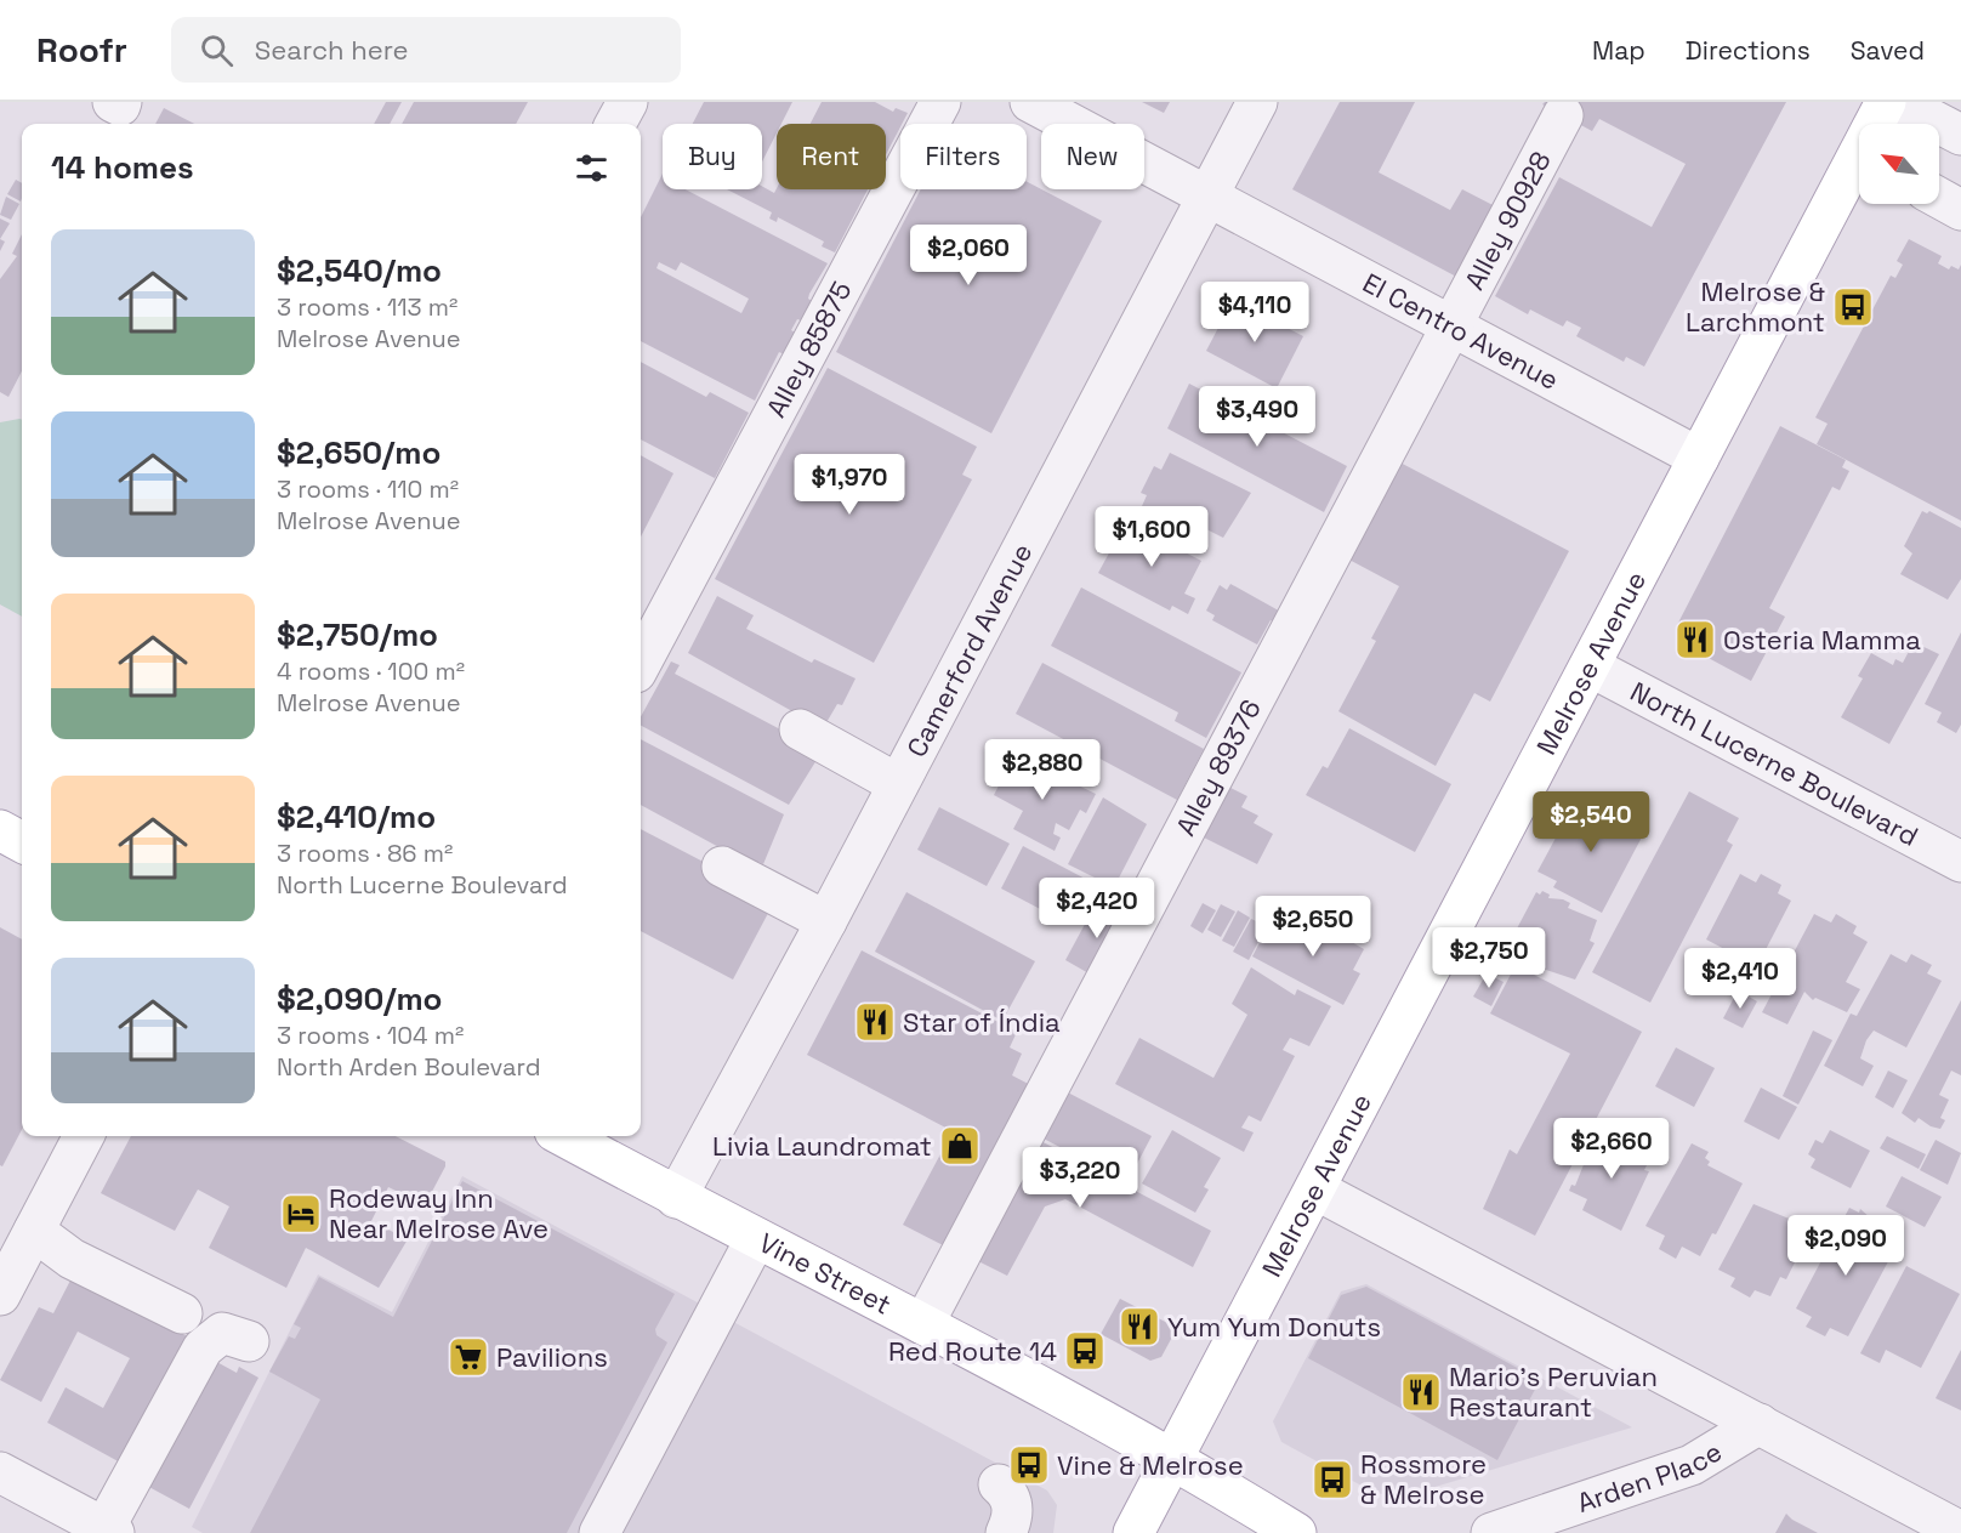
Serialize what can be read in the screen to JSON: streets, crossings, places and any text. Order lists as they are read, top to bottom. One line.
{"streets":{"main road":["Melrose Avenue","Vine Street"],"street":["Alley 90928","El Centro Avenue","Alley 85875","Camerford Avenue","North Lucerne Boulevard","Alley 89376","Arden Place"]},"crossings":[["Alley 90928","El Centro Avenue"],["Alley 90928","Alley 89376"],["El Centro Avenue","Camerford Avenue"],["El Centro Avenue","Melrose Avenue"],["El Centro Avenue","Alley 89376"],["Camerford Avenue","Vine Street"],["Melrose Avenue","North Lucerne Boulevard"],["Melrose Avenue","Vine Street"],["Alley 89376","Vine Street"]],"places":{"bus stop":["Melrose & Larchmont","Red Route 14","Vine & Melrose","Rossmore & Melrose"],"restaurant":["Osteria Mamma","Star of Índia","Yum Yum Donuts","Mario's Peruvian Restaurant"],"shop":["Livia Laundromat"],"hotel":["Rodeway Inn Near Melrose Ave"],"supermarket":["Pavilions"]},"north":"top left","page":{"header":"Roofr","search":"Search here","nav":["Map","Directions","Saved"],"chip":["Buy","Rent","Filters","New"],"heading":"14 homes","list":[{"name":"$2,540/mo","note":"3 rooms · 113 m² · Melrose Avenue"},{"name":"$2,650/mo","note":"3 rooms · 110 m² · Melrose Avenue"},{"name":"$2,750/mo","note":"4 rooms · 100 m² · Melrose Avenue"},{"name":"$2,410/mo","note":"3 rooms · 86 m² · North Lucerne Boulevard"},{"name":"$2,090/mo","note":"3 rooms · 104 m² · North Arden Boulevard"}],"price":["$2,060","$4,110","$3,490","$1,970","$1,600","$2,880","$2,540","$2,420","$2,650","$2,750","$2,410","$2,660","$3,220","$2,090"]}}
